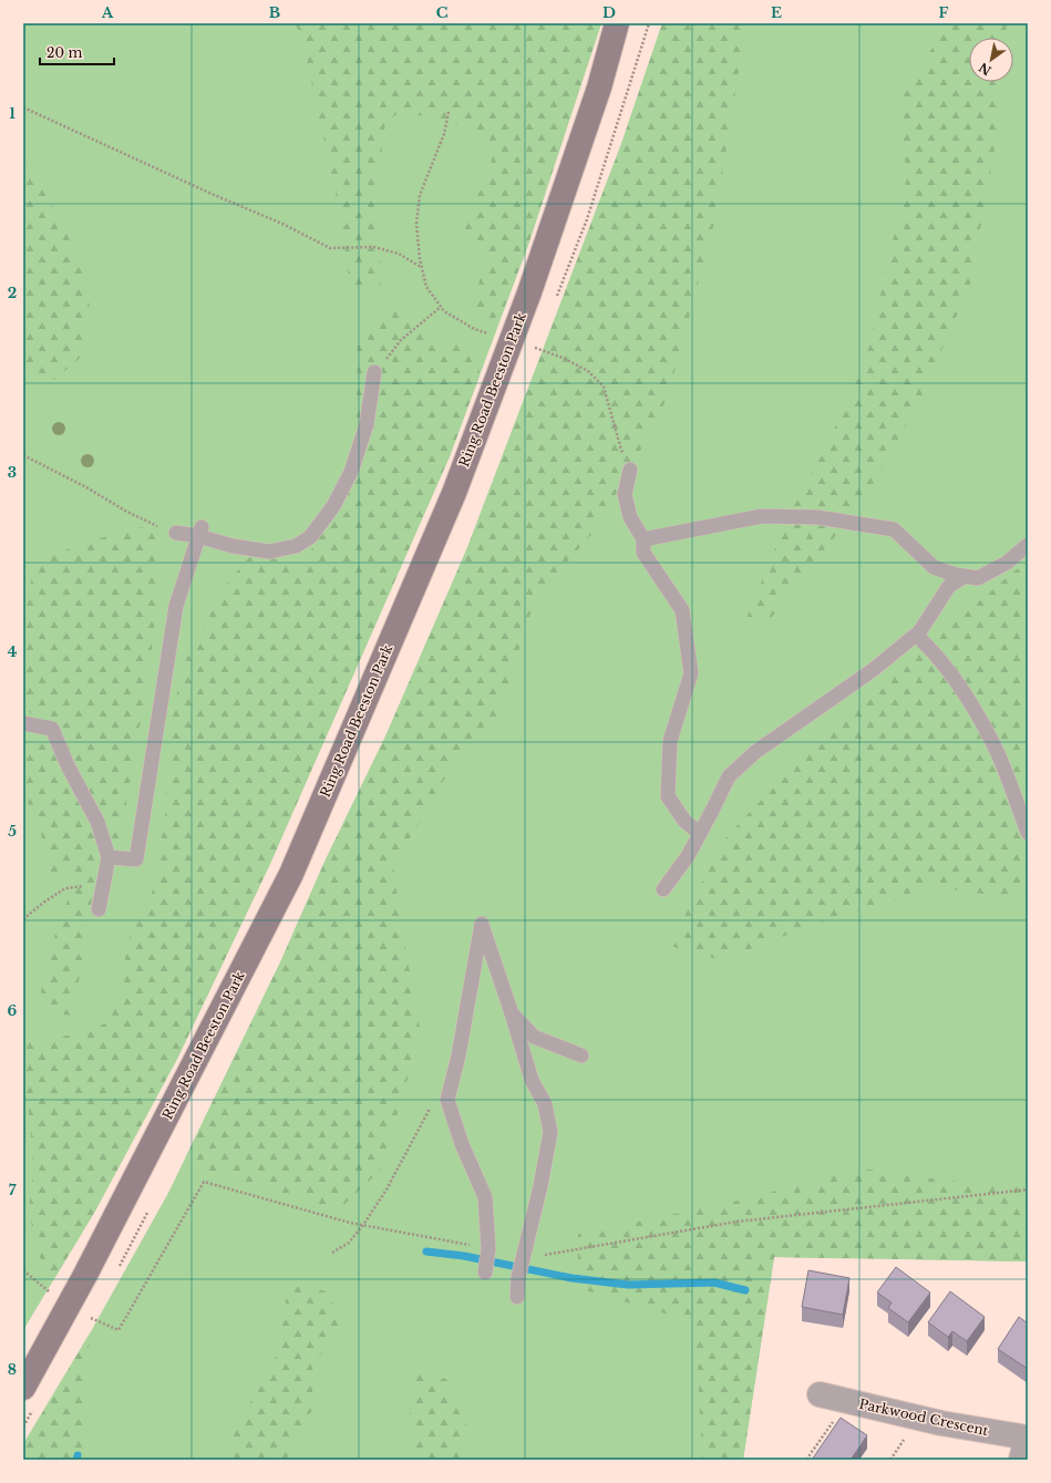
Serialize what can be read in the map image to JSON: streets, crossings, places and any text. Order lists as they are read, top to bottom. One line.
{"streets":{"street":["Ring Road Beeston Park","Parkwood Crescent"]},"scale_bar":"20 m","north":"bottom left","grid":{"columns":["A","B","C","D","E","F"],"rows":["1","2","3","4","5","6","7","8"]}}
